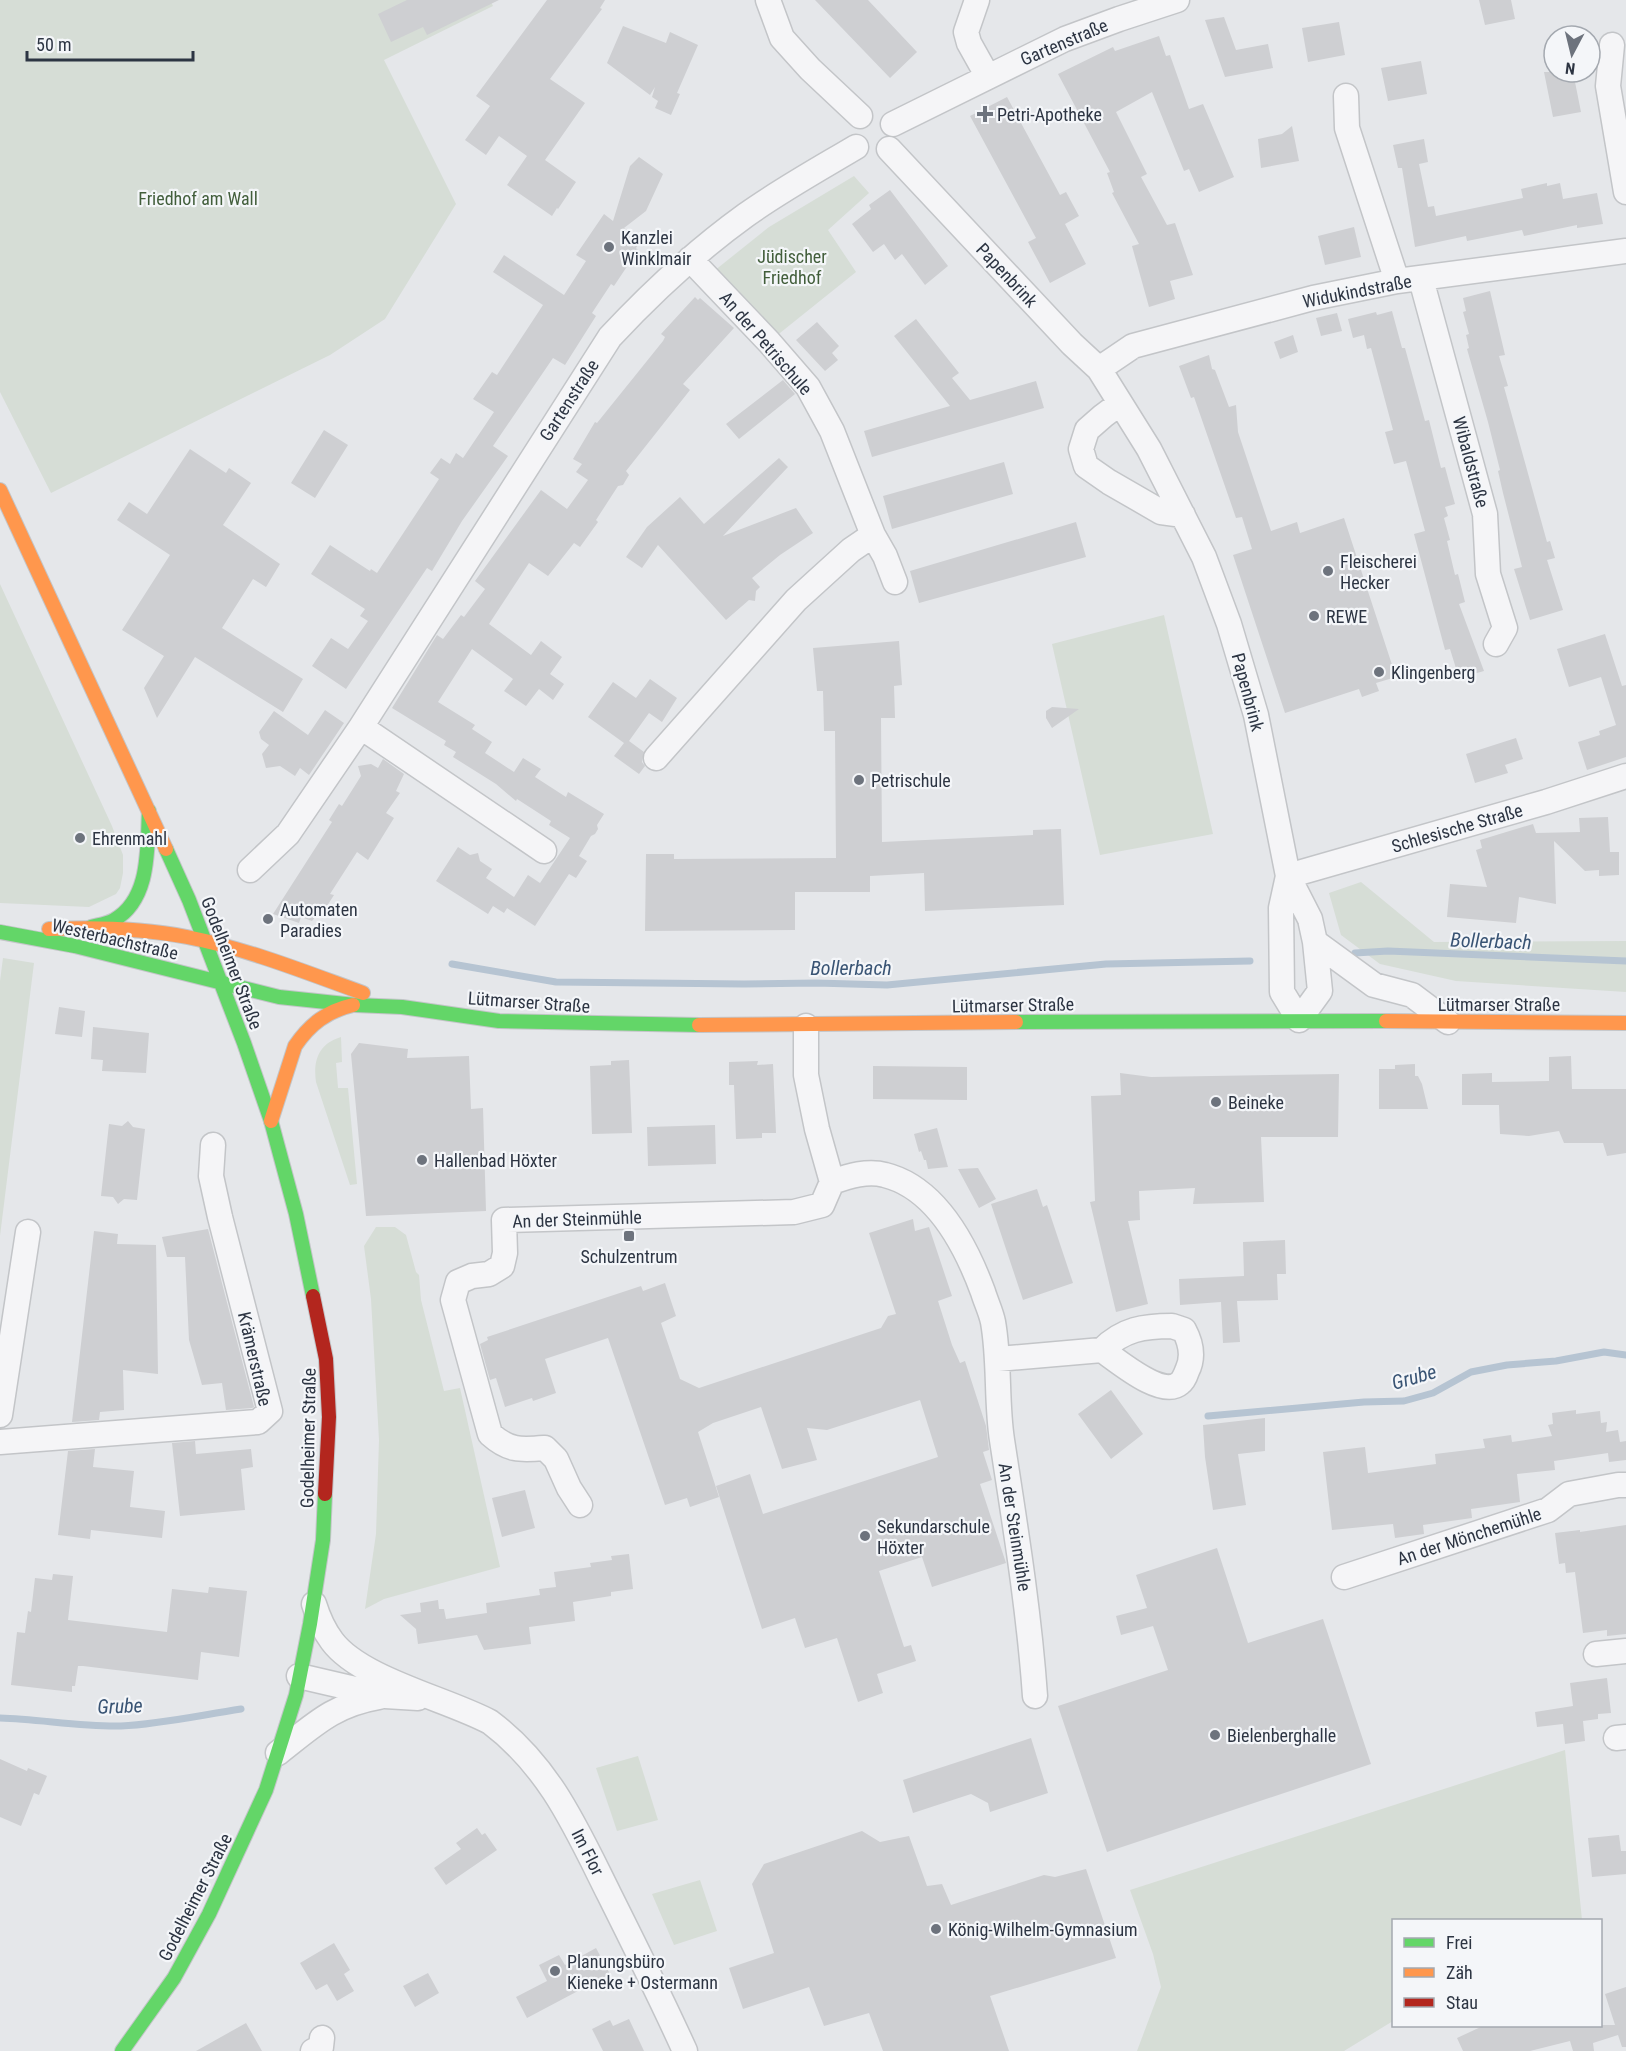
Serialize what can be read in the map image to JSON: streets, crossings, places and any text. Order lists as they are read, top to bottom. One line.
{"streets":{"main road":["Westerbachstraße","Godelheimer Straße","Lütmarser Straße"],"street":["Gartenstraße","Papenbrink","Widukindstraße","An der Petrischule","Wibaldstraße","Schlesische Straße","An der Steinmühle","Krämerstraße","An der Mönchemühle","Im Flor"]},"crossings":[["Gartenstraße","Papenbrink"],["Gartenstraße","An der Petrischule"],["Papenbrink","Widukindstraße"],["Papenbrink","Schlesische Straße"],["Papenbrink","Lütmarser Straße"],["Widukindstraße","Wibaldstraße"],["Westerbachstraße","Godelheimer Straße"],["Westerbachstraße","Lütmarser Straße"],["Godelheimer Straße","Lütmarser Straße"],["Godelheimer Straße","Im Flor"]],"water":["Bollerbach","Grube"],"parks":["Friedhof am Wall","Jüdischer Friedhof"],"places":{"health":["Petri-Apotheke"],"other":["Kanzlei Winklmair","Fleischerei Hecker","REWE","Klingenberg","Petrischule","Ehrenmahl","Automaten Paradies","Beineke","Hallenbad Höxter","Sekundarschule Höxter","Bielenberghalle","König-Wilhelm-Gymnasium","Planungsbüro Kieneke + Ostermann"],"transit":["Schulzentrum"]},"legend":["Frei","Zäh","Stau"],"scale_bar":"50 m","north":"bottom"}
